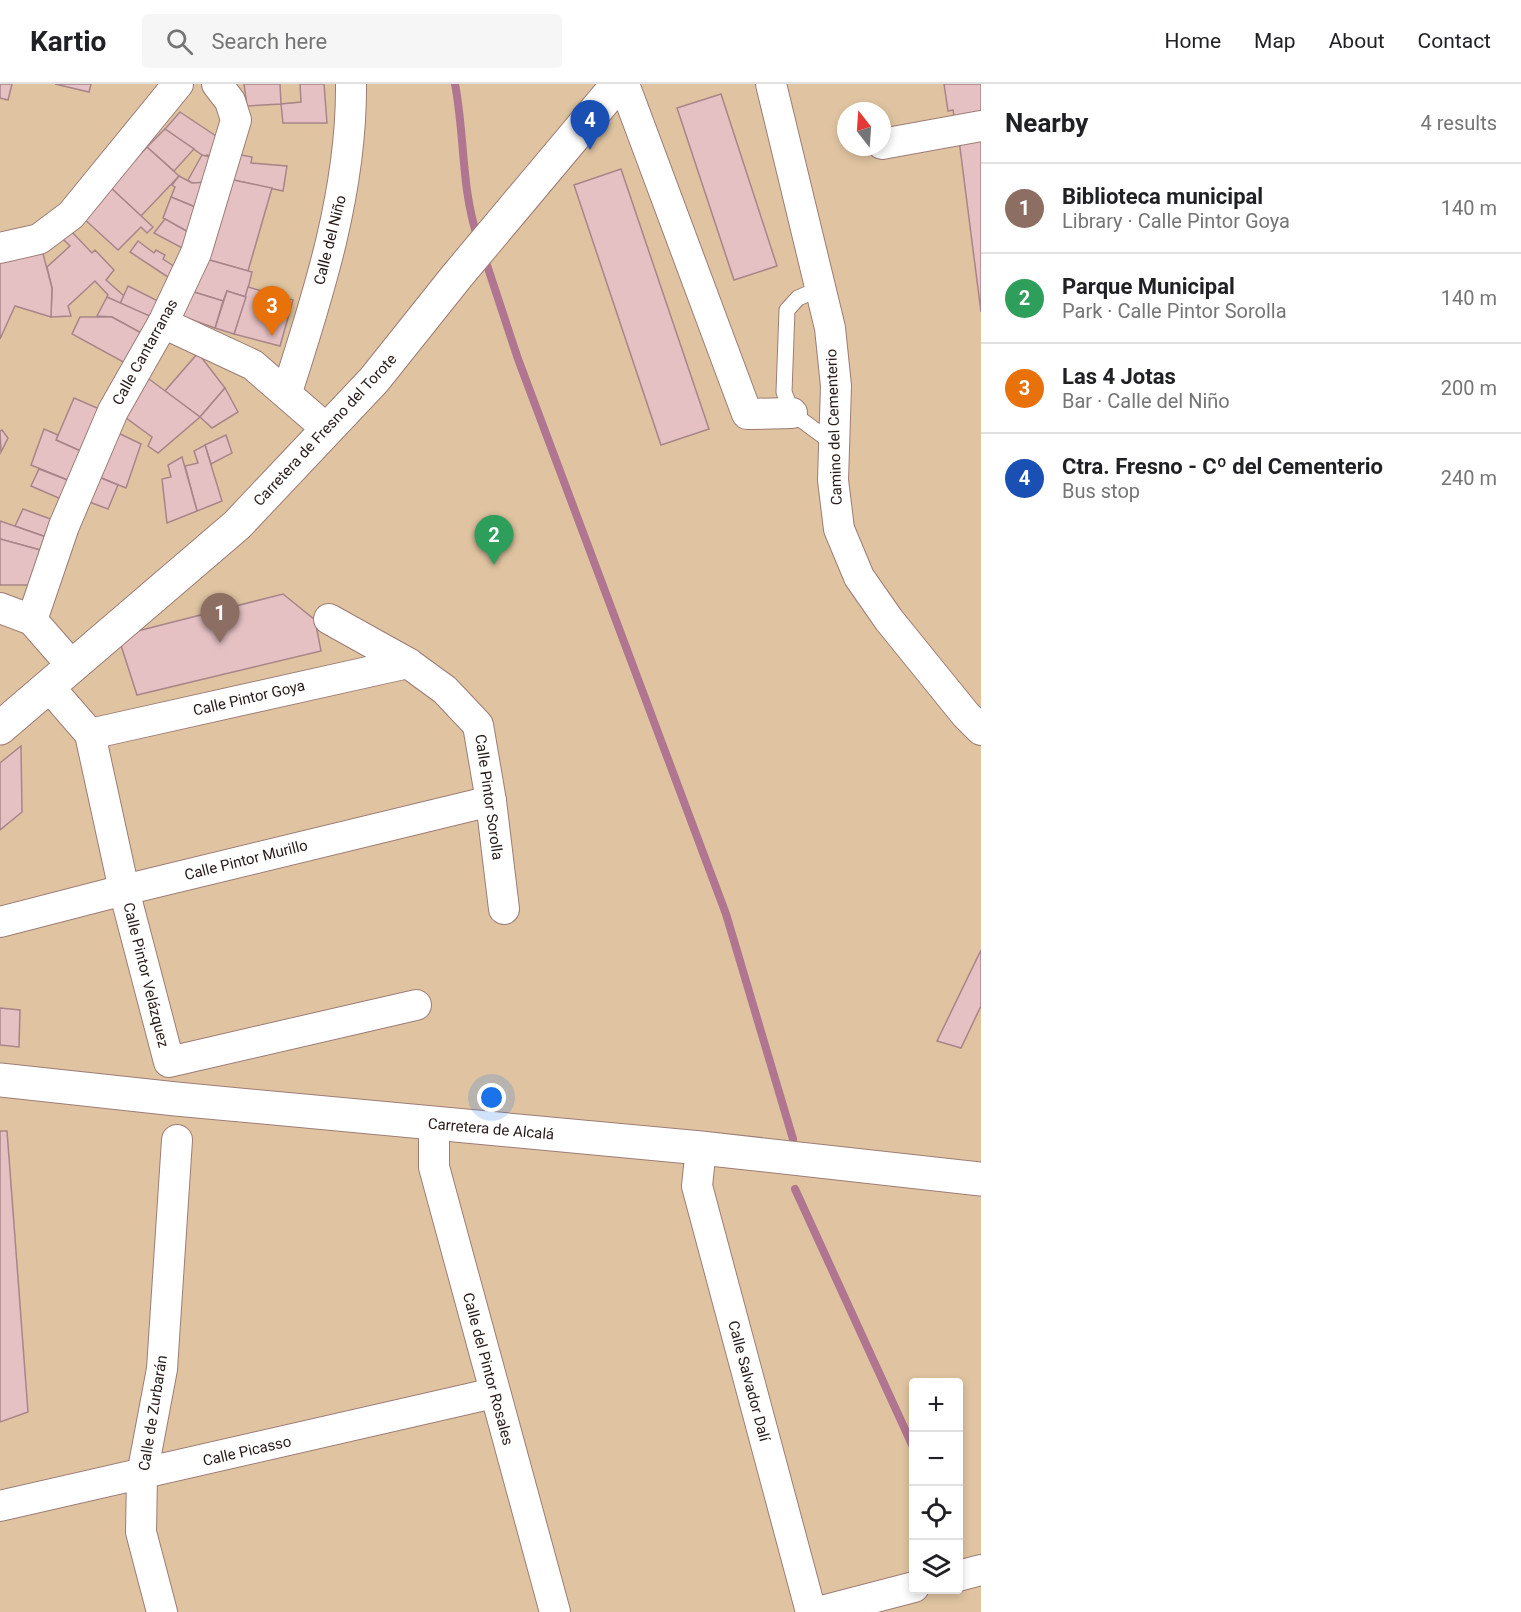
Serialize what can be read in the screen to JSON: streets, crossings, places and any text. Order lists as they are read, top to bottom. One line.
{"streets":{"street":["Calle del Niño","Calle Cantarranas","Camino del Cementerio","Carretera de Fresno del Torote","Calle Pintor Goya","Calle Pintor Sorolla","Calle Pintor Murillo","Calle Pintor Velázquez","Carretera de Alcalá","Calle del Pintor Rosales","Calle Salvador Dalí","Calle de Zurbarán","Calle Picasso"]},"crossings":[["Calle Cantarranas","Calle Pintor Velázquez"],["Carretera de Fresno del Torote","Calle Pintor Velázquez"],["Calle Pintor Goya","Calle Pintor Sorolla"],["Calle Pintor Goya","Calle Pintor Velázquez"],["Calle Pintor Sorolla","Calle Pintor Murillo"],["Calle Pintor Murillo","Calle Pintor Velázquez"],["Carretera de Alcalá","Calle del Pintor Rosales"],["Carretera de Alcalá","Calle Salvador Dalí"],["Calle del Pintor Rosales","Calle Picasso"],["Calle de Zurbarán","Calle Picasso"]],"north":"top","page":{"header":"Kartio","search":"Search here","nav":["Home","Map","About","Contact"],"heading":["Nearby","4 results"],"pins":["4","3","2","1"],"list":[{"mark":"1","name":"Biblioteca municipal","note":"Library · Calle Pintor Goya","value":"140 m"},{"mark":"2","name":"Parque Municipal","note":"Park · Calle Pintor Sorolla","value":"140 m"},{"mark":"3","name":"Las 4 Jotas","note":"Bar · Calle del Niño","value":"200 m"},{"mark":"4","name":"Ctra. Fresno - Cº del Cementerio","note":"Bus stop","value":"240 m"}],"map_buttons":["+","−"]}}
